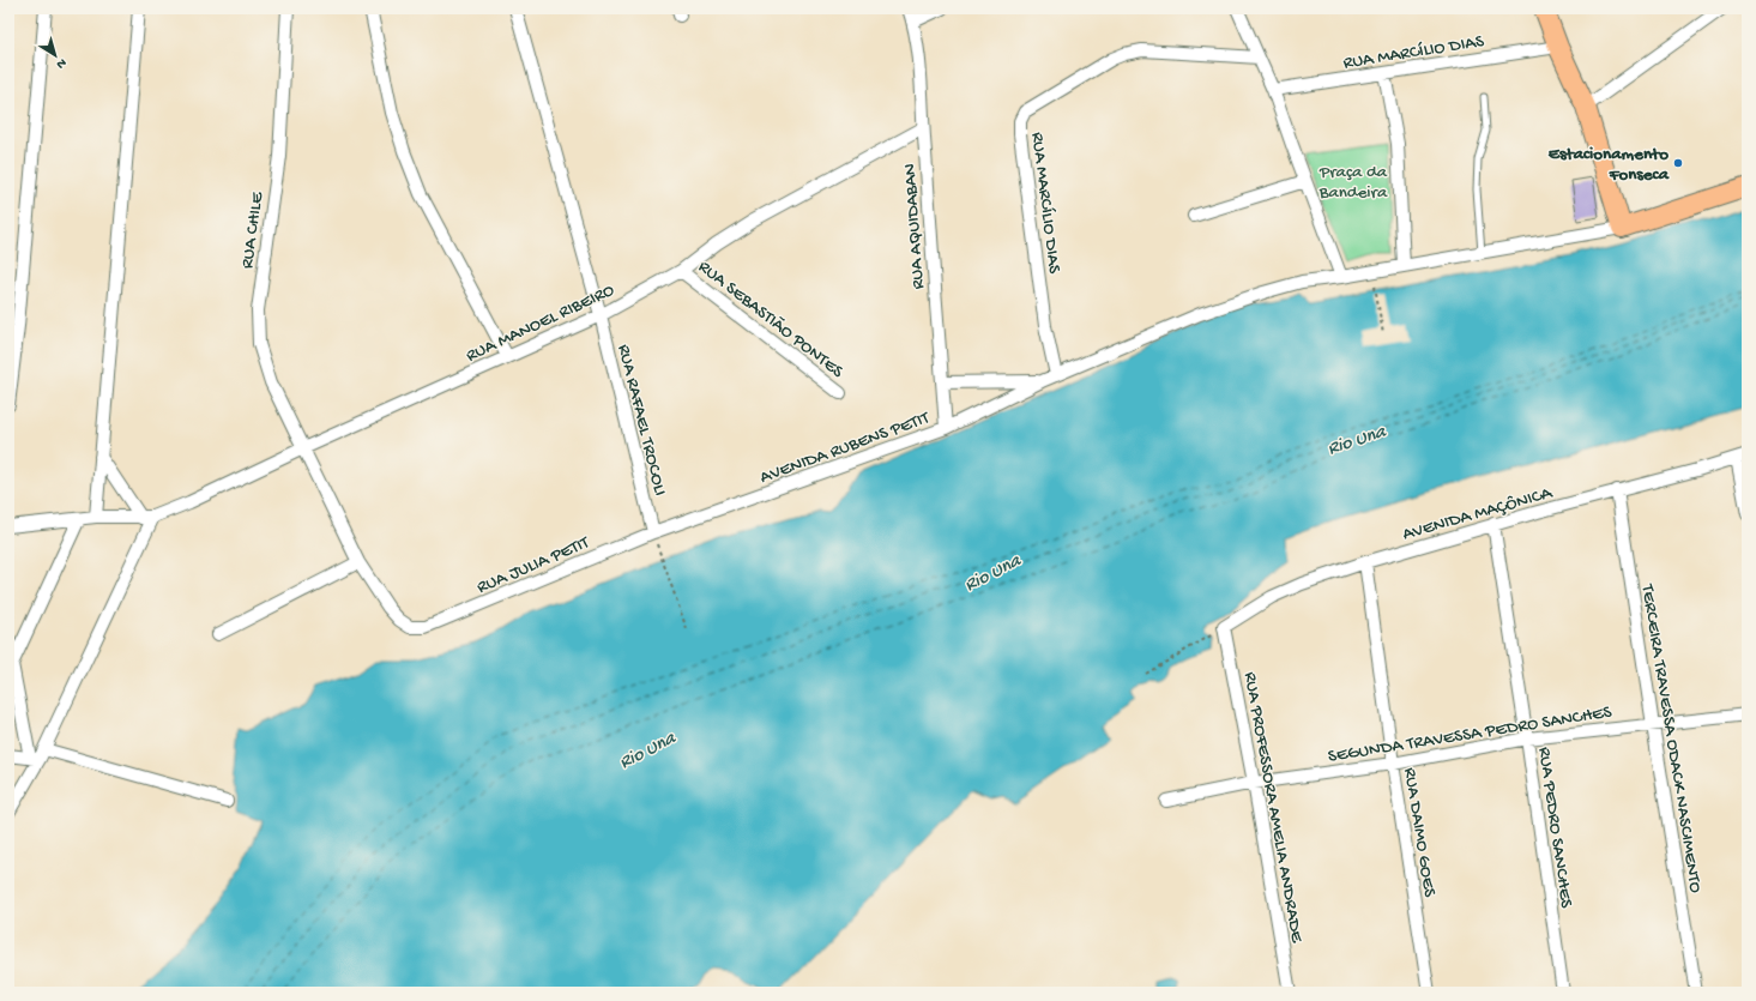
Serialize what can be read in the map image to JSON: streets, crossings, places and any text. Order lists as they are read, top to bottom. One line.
{"streets":{"street":["RUA MARCÍLIO DIAS","RUA AQUIDABAN","RUA CHILE","RUA SEBASTIÃO PONTES","RUA MANOEL RIBEIRO","RUA RAFAEL TROCOLI","AVENIDA RUBENS PETIT","AVENIDA MAÇÔNICA","RUA JULIA PETIT","SEGUNDA TRAVESSA PEDRO SANCHES","TERCEIRA TRAVESSA ODACK NASCIMENTO","RUA PROFESSORA AMELIA ANDRADE","RUA PEDRO SANCHES","RUA DAIMO GOES"]},"crossings":[["RUA MARCÍLIO DIAS","AVENIDA RUBENS PETIT"],["RUA AQUIDABAN","RUA MANOEL RIBEIRO"],["RUA AQUIDABAN","AVENIDA RUBENS PETIT"],["RUA CHILE","RUA MANOEL RIBEIRO"],["RUA CHILE","RUA JULIA PETIT"],["RUA SEBASTIÃO PONTES","RUA MANOEL RIBEIRO"],["RUA MANOEL RIBEIRO","RUA RAFAEL TROCOLI"],["RUA RAFAEL TROCOLI","AVENIDA RUBENS PETIT"],["RUA RAFAEL TROCOLI","RUA JULIA PETIT"],["AVENIDA RUBENS PETIT","RUA JULIA PETIT"],["AVENIDA MAÇÔNICA","TERCEIRA TRAVESSA ODACK NASCIMENTO"],["AVENIDA MAÇÔNICA","RUA PROFESSORA AMELIA ANDRADE"],["AVENIDA MAÇÔNICA","RUA PEDRO SANCHES"],["AVENIDA MAÇÔNICA","RUA DAIMO GOES"],["SEGUNDA TRAVESSA PEDRO SANCHES","TERCEIRA TRAVESSA ODACK NASCIMENTO"],["SEGUNDA TRAVESSA PEDRO SANCHES","RUA PROFESSORA AMELIA ANDRADE"],["SEGUNDA TRAVESSA PEDRO SANCHES","RUA PEDRO SANCHES"],["SEGUNDA TRAVESSA PEDRO SANCHES","RUA DAIMO GOES"]],"water":["Rio Una"],"parks":["Praça da Bandeira"],"places":["Estacionamento Fonseca"],"north":"bottom right"}
